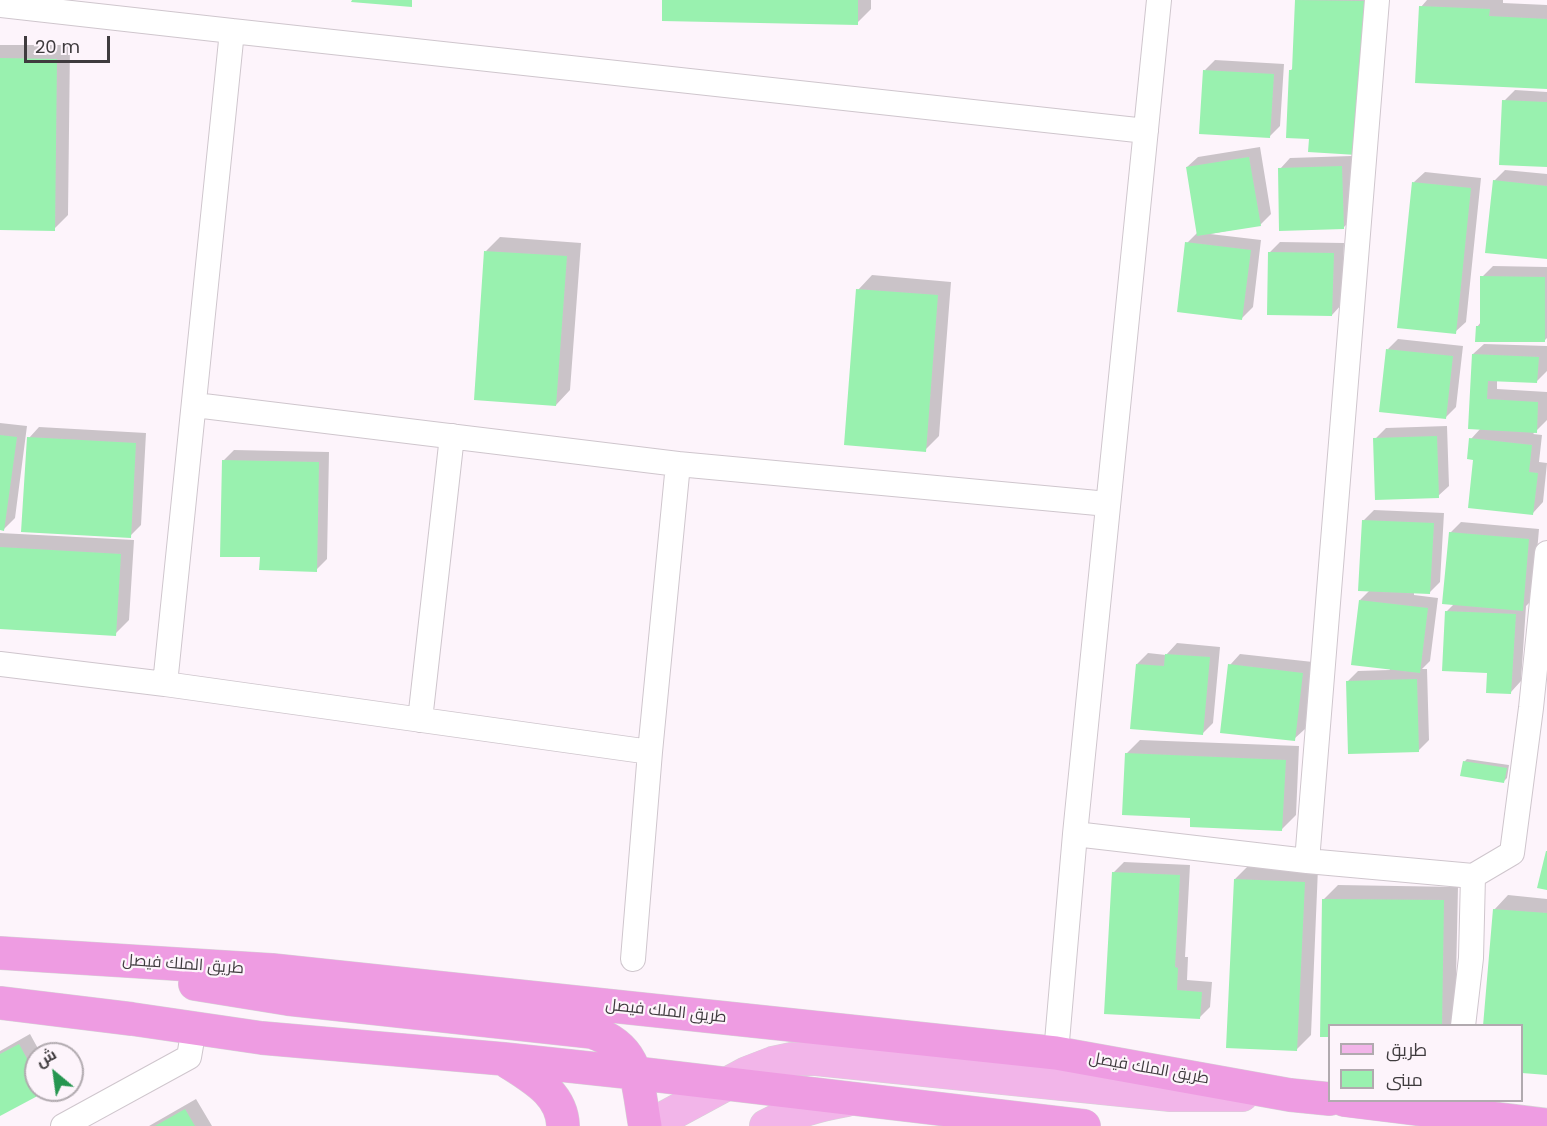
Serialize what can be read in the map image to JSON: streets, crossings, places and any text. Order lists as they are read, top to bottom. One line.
{"streets":{"highway":["طريق الملك فيصل"]},"legend":["طريق","مبنى"],"scale_bar":"20 m","north":"top left"}
